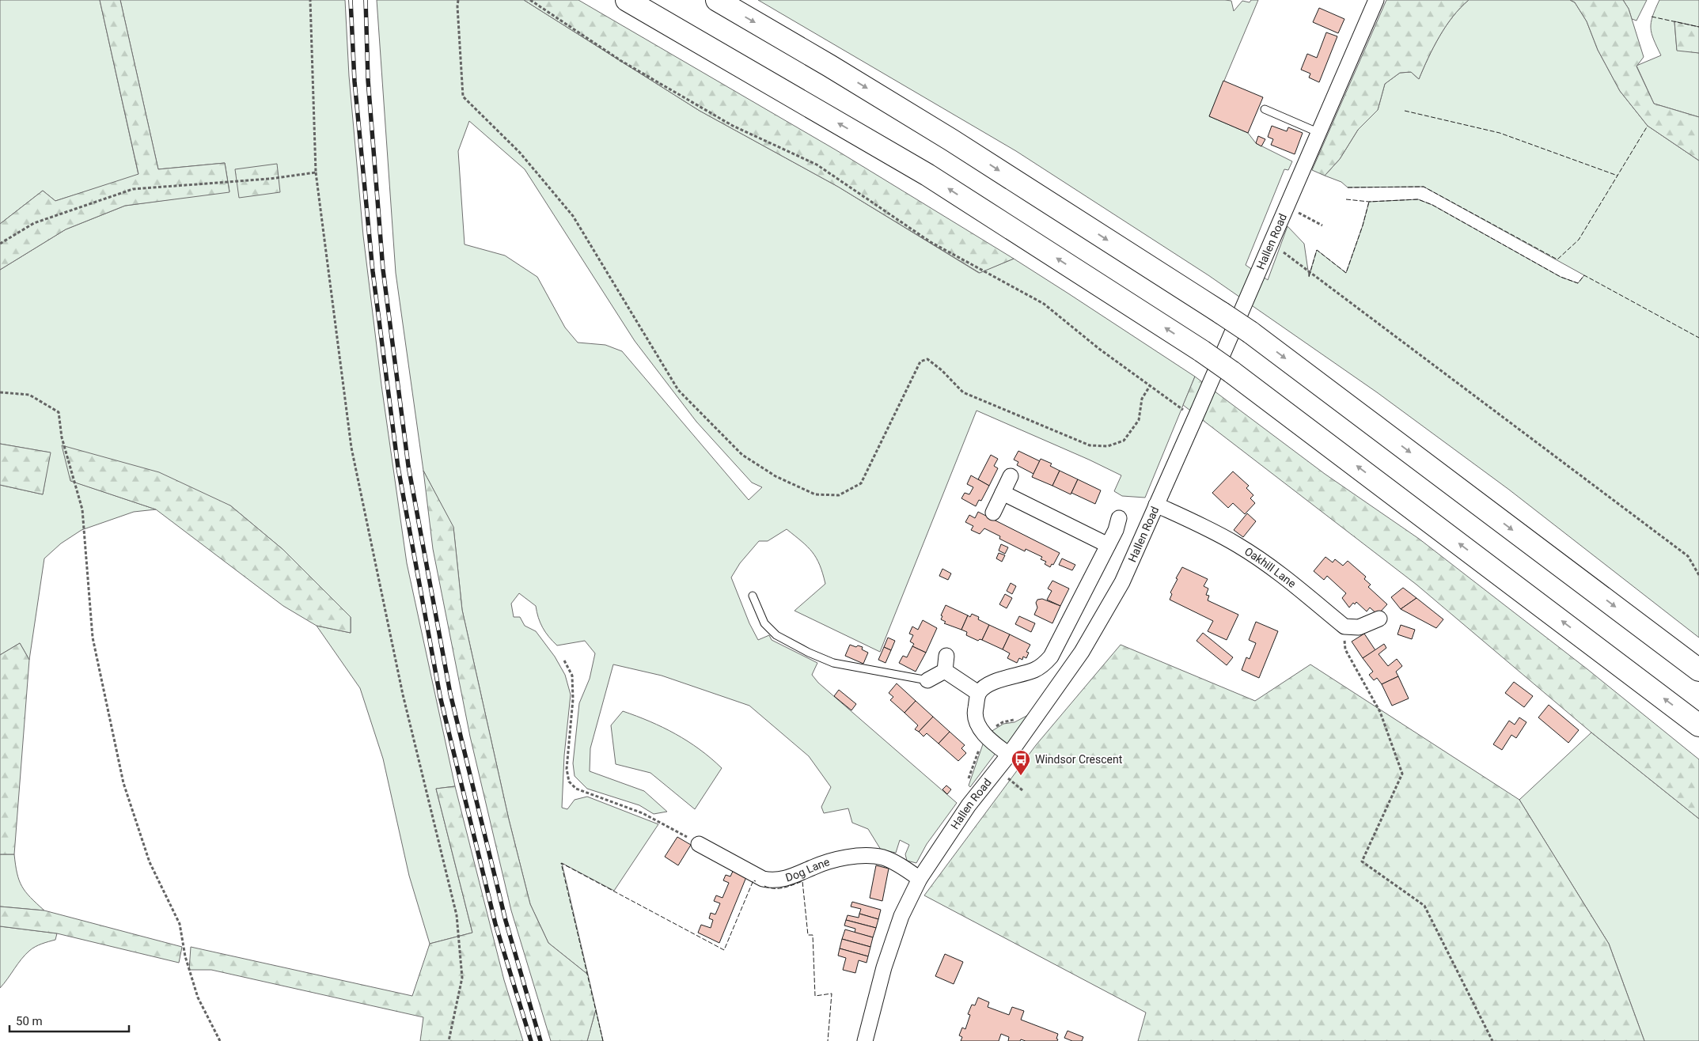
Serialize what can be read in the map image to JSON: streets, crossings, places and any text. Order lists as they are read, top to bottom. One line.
{"streets":{"street":["Hallen Road","Oakhill Lane","Dog Lane"]},"crossings":[["Hallen Road","Oakhill Lane"],["Hallen Road","Dog Lane"]],"places":{"bus stop":["Windsor Crescent"]},"scale_bar":"50 m"}
